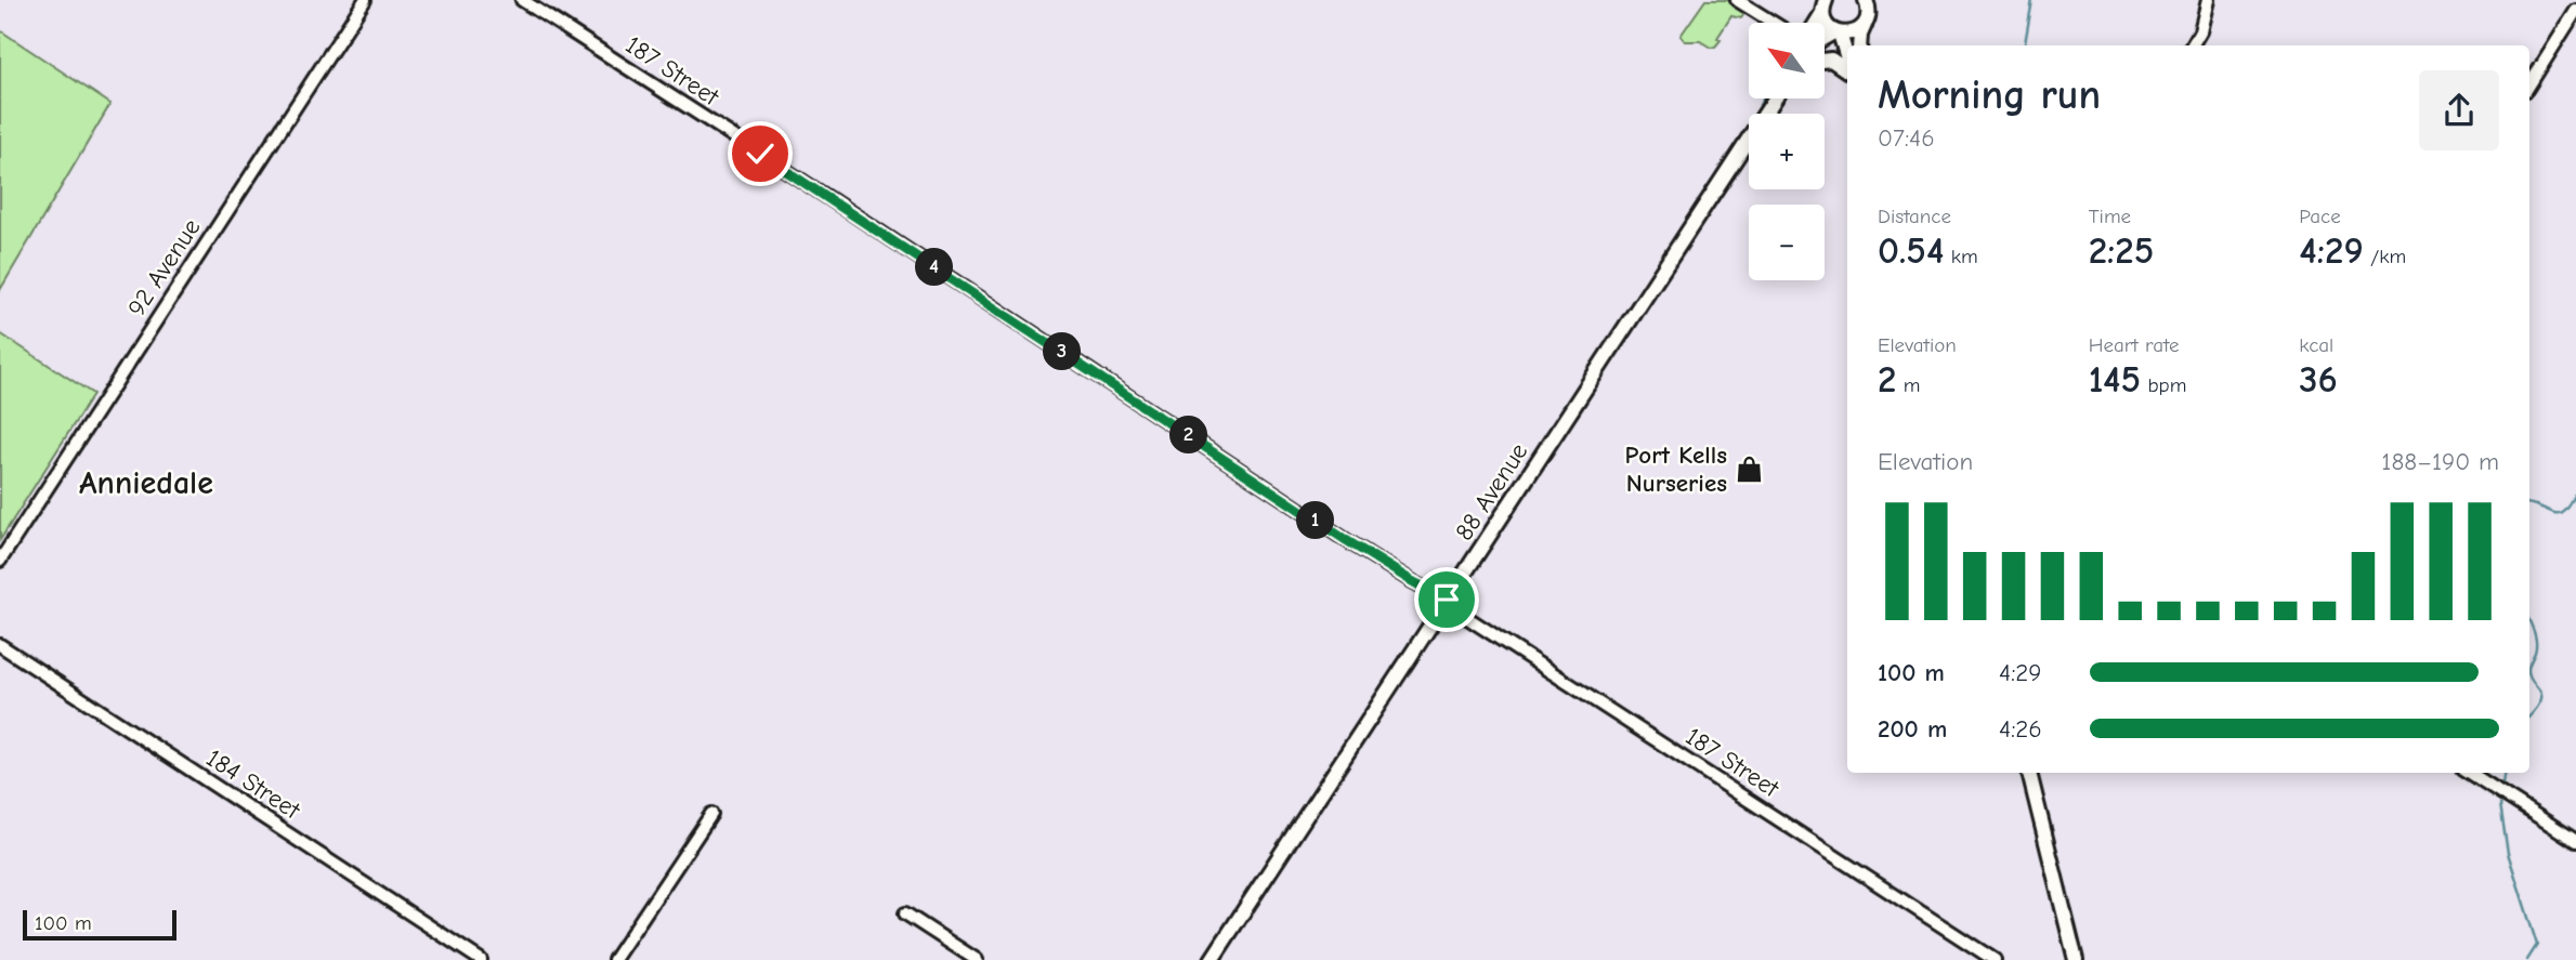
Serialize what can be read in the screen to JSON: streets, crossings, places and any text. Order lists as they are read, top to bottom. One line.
{"streets":{"main road":["88 Avenue"],"street":["187 Street","92 Avenue","184 Street"]},"crossings":[["187 Street","88 Avenue"]],"districts":["Anniedale"],"places":{"shop":["Port Kells Nurseries"]},"scale_bar":"100 m","north":"top left","page":{"map_buttons":["+","−"],"heading":["Morning run","07:46"],"stats":[["Distance","0.54 km"],["Time","2:25"],["Pace","4:29 /km"],["Elevation","2 m"],["Heart rate","145 bpm"],["kcal","36"]],"pins":["4","3","2","1"],"chart":["Elevation","188–190 m"],"list":[{"name":"100 m","note":"4:29"},{"name":"200 m","note":"4:26"}],"scale":"100 m"}}
